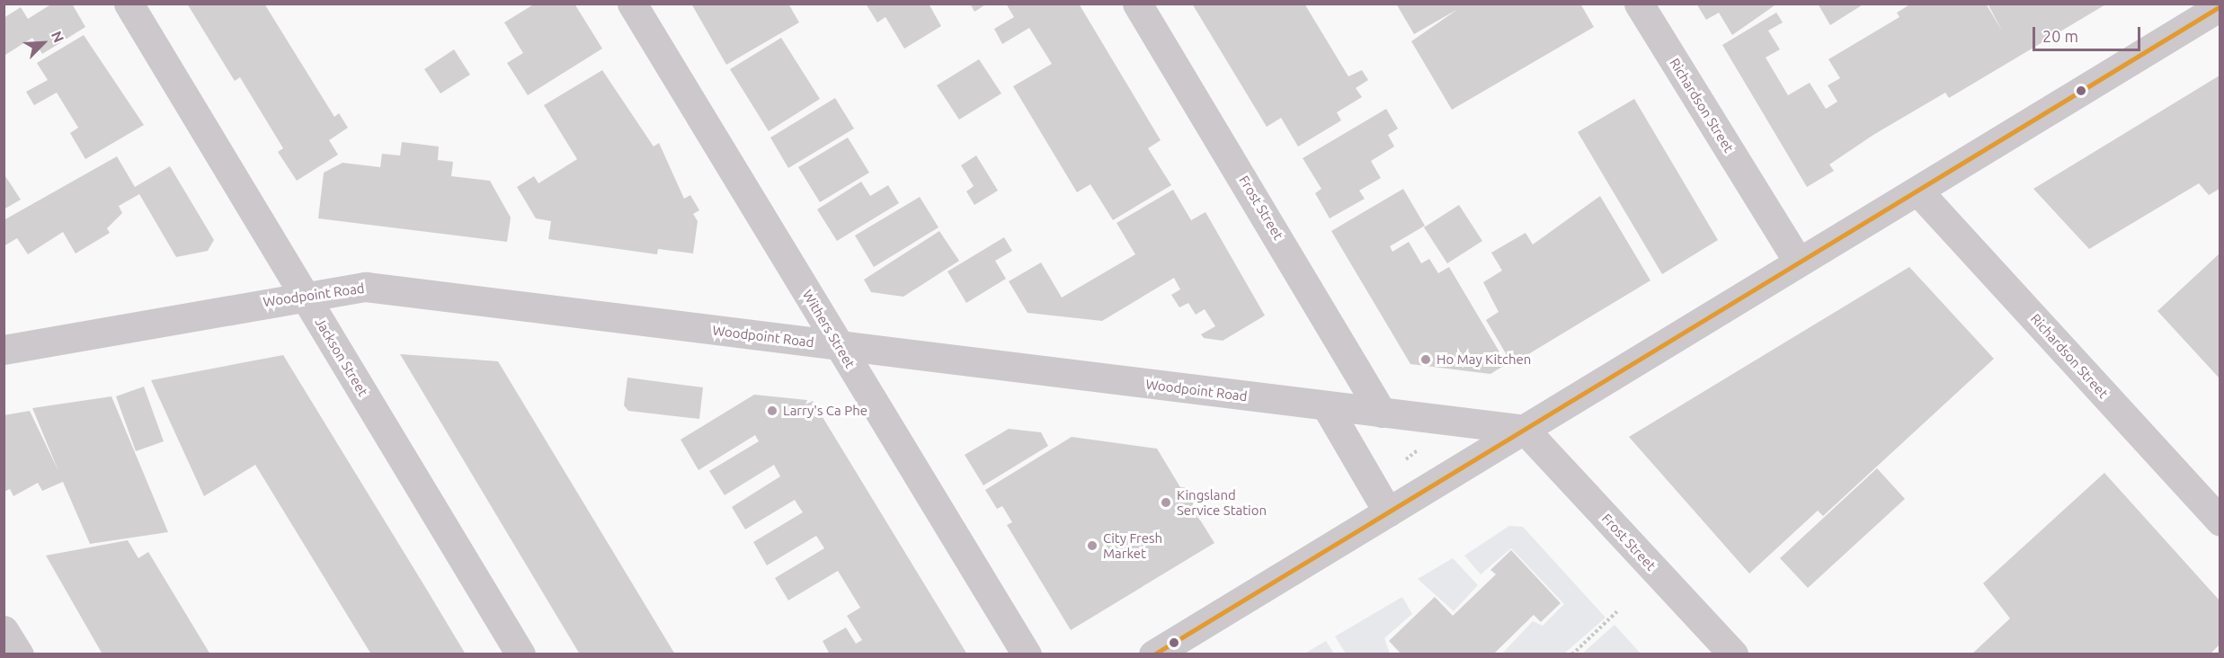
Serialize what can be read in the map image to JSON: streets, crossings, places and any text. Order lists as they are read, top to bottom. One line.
{"streets":{"street":["Richardson Street","Frost Street","Woodpoint Road","Withers Street","Jackson Street"]},"crossings":[["Frost Street","Woodpoint Road"],["Woodpoint Road","Withers Street"],["Woodpoint Road","Jackson Street"]],"places":["Ho May Kitchen","Larry's Ca Phe","Kingsland Service Station","City Fresh Market"],"scale_bar":"20 m","north":"top right"}
